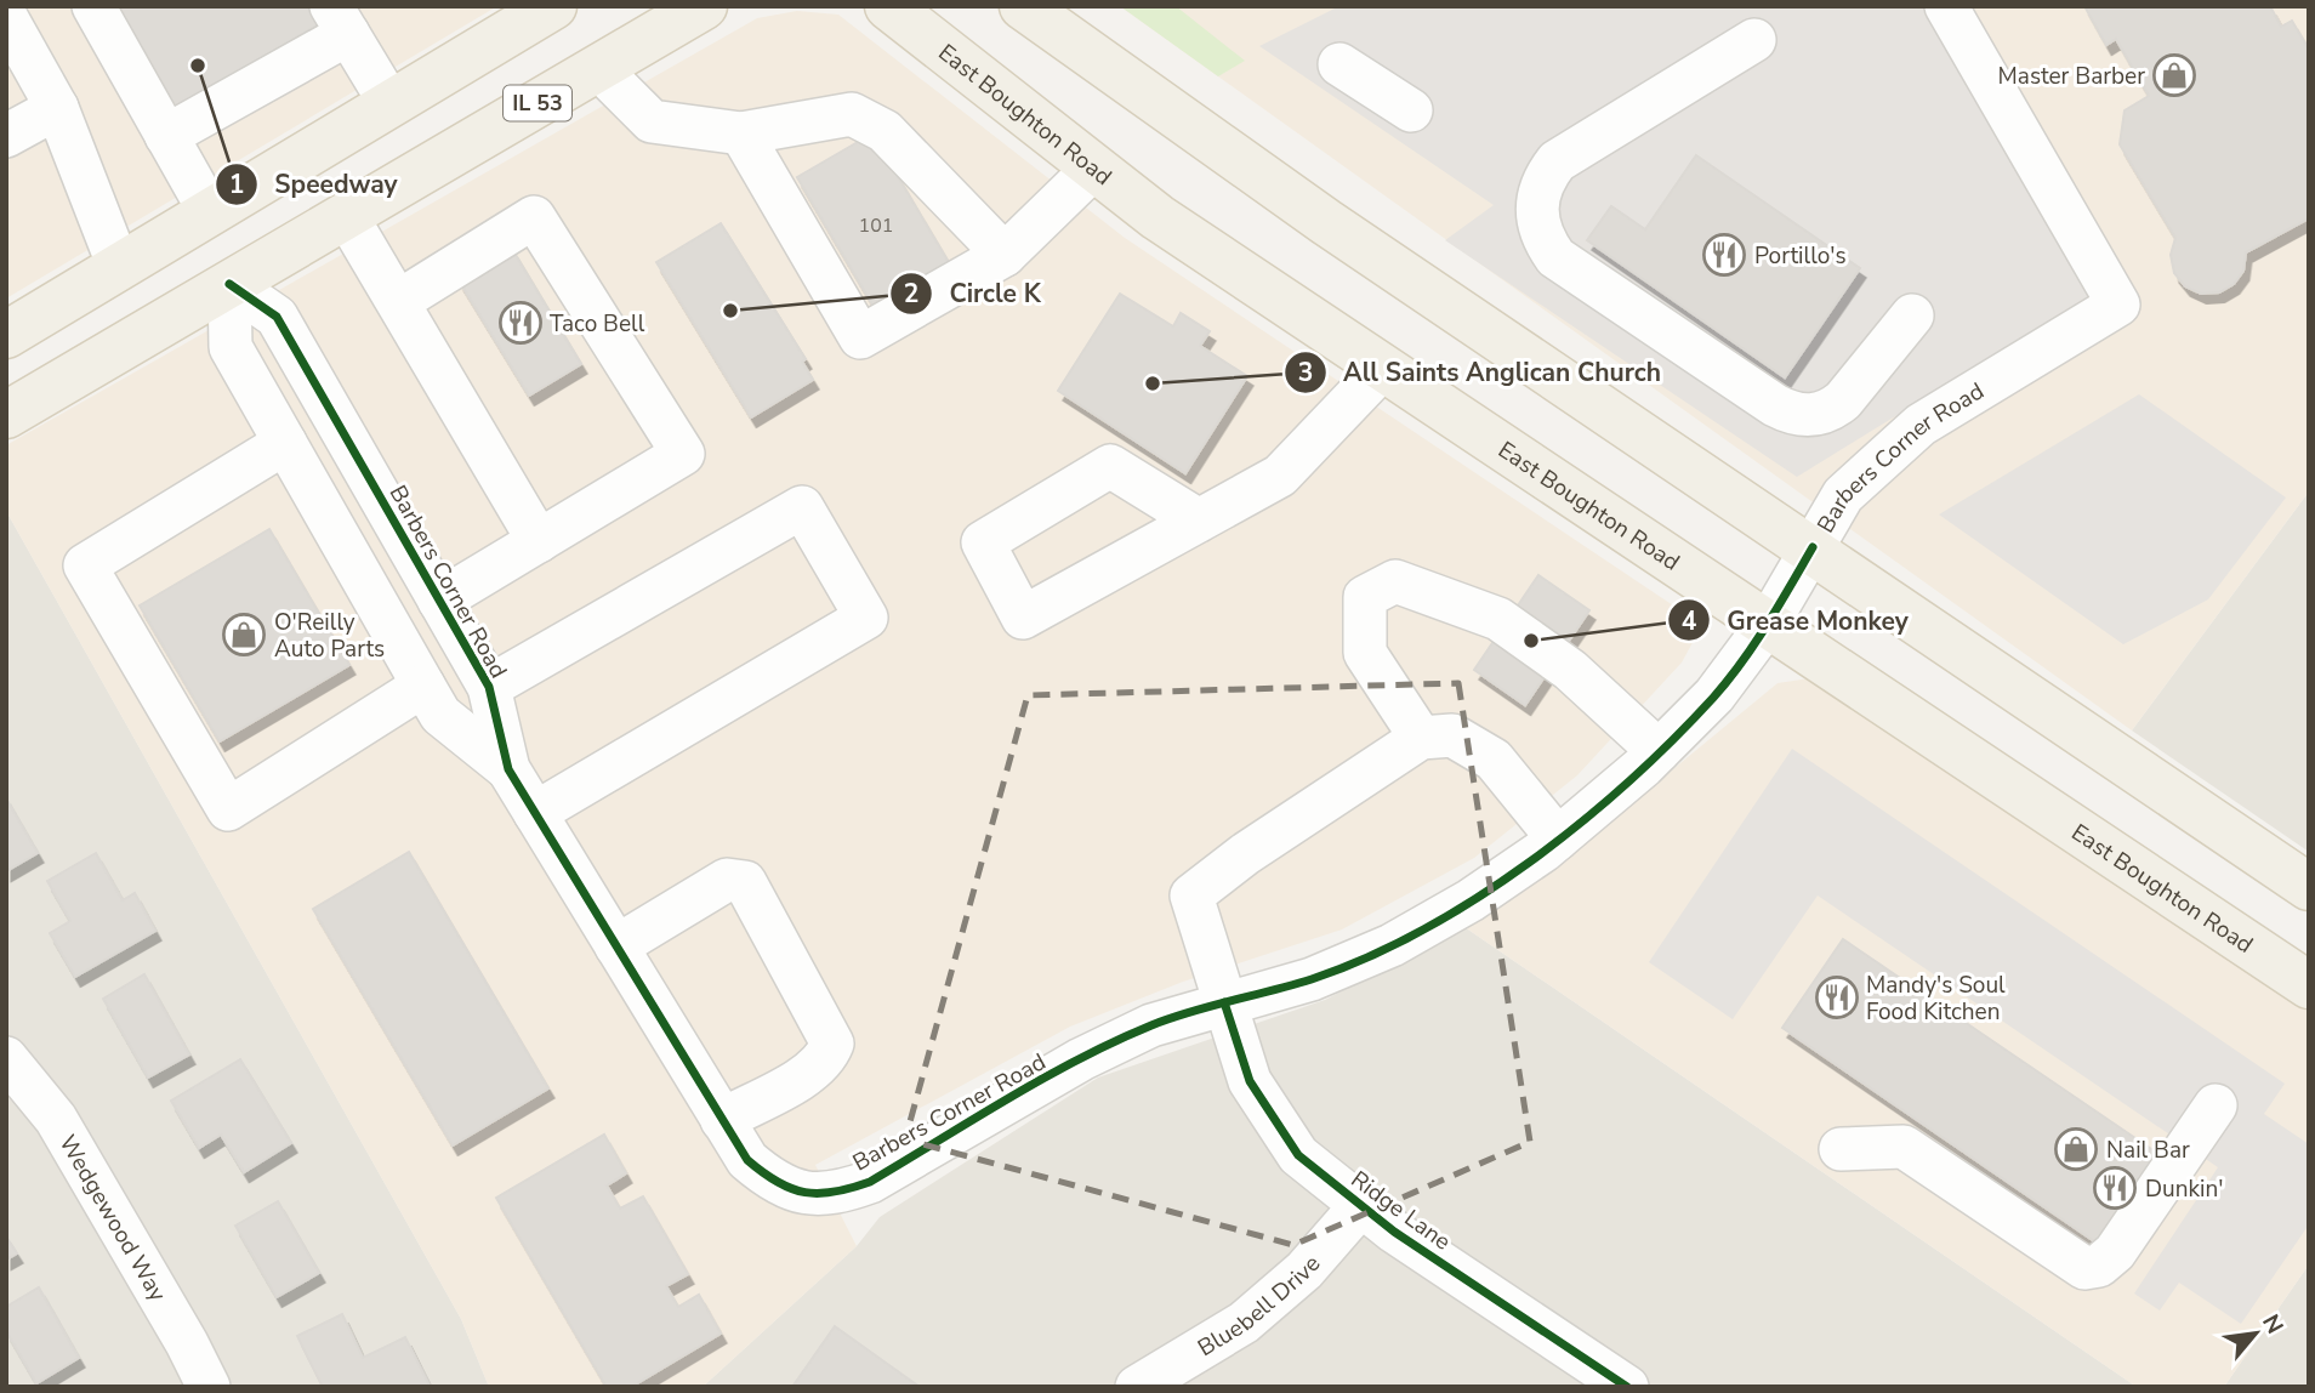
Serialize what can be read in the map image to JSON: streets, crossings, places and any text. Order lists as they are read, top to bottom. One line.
{"streets":{"main road":["IL 53","East Boughton Road"],"street":["Barbers Corner Road","Ridge Lane","Wedgewood Way","Bluebell Drive"]},"crossings":[["IL 53","Barbers Corner Road"],["East Boughton Road","Barbers Corner Road"],["Barbers Corner Road","Ridge Lane"],["Ridge Lane","Bluebell Drive"]],"places":{"other":["Speedway","Circle K","All Saints Anglican Church","Grease Monkey"],"shop":["Master Barber","O'Reilly Auto Parts","Nail Bar"],"restaurant":["Portillo's","Taco Bell","Mandy's Soul Food Kitchen","Dunkin'"]},"house_numbers":["101"],"north":"top right"}
